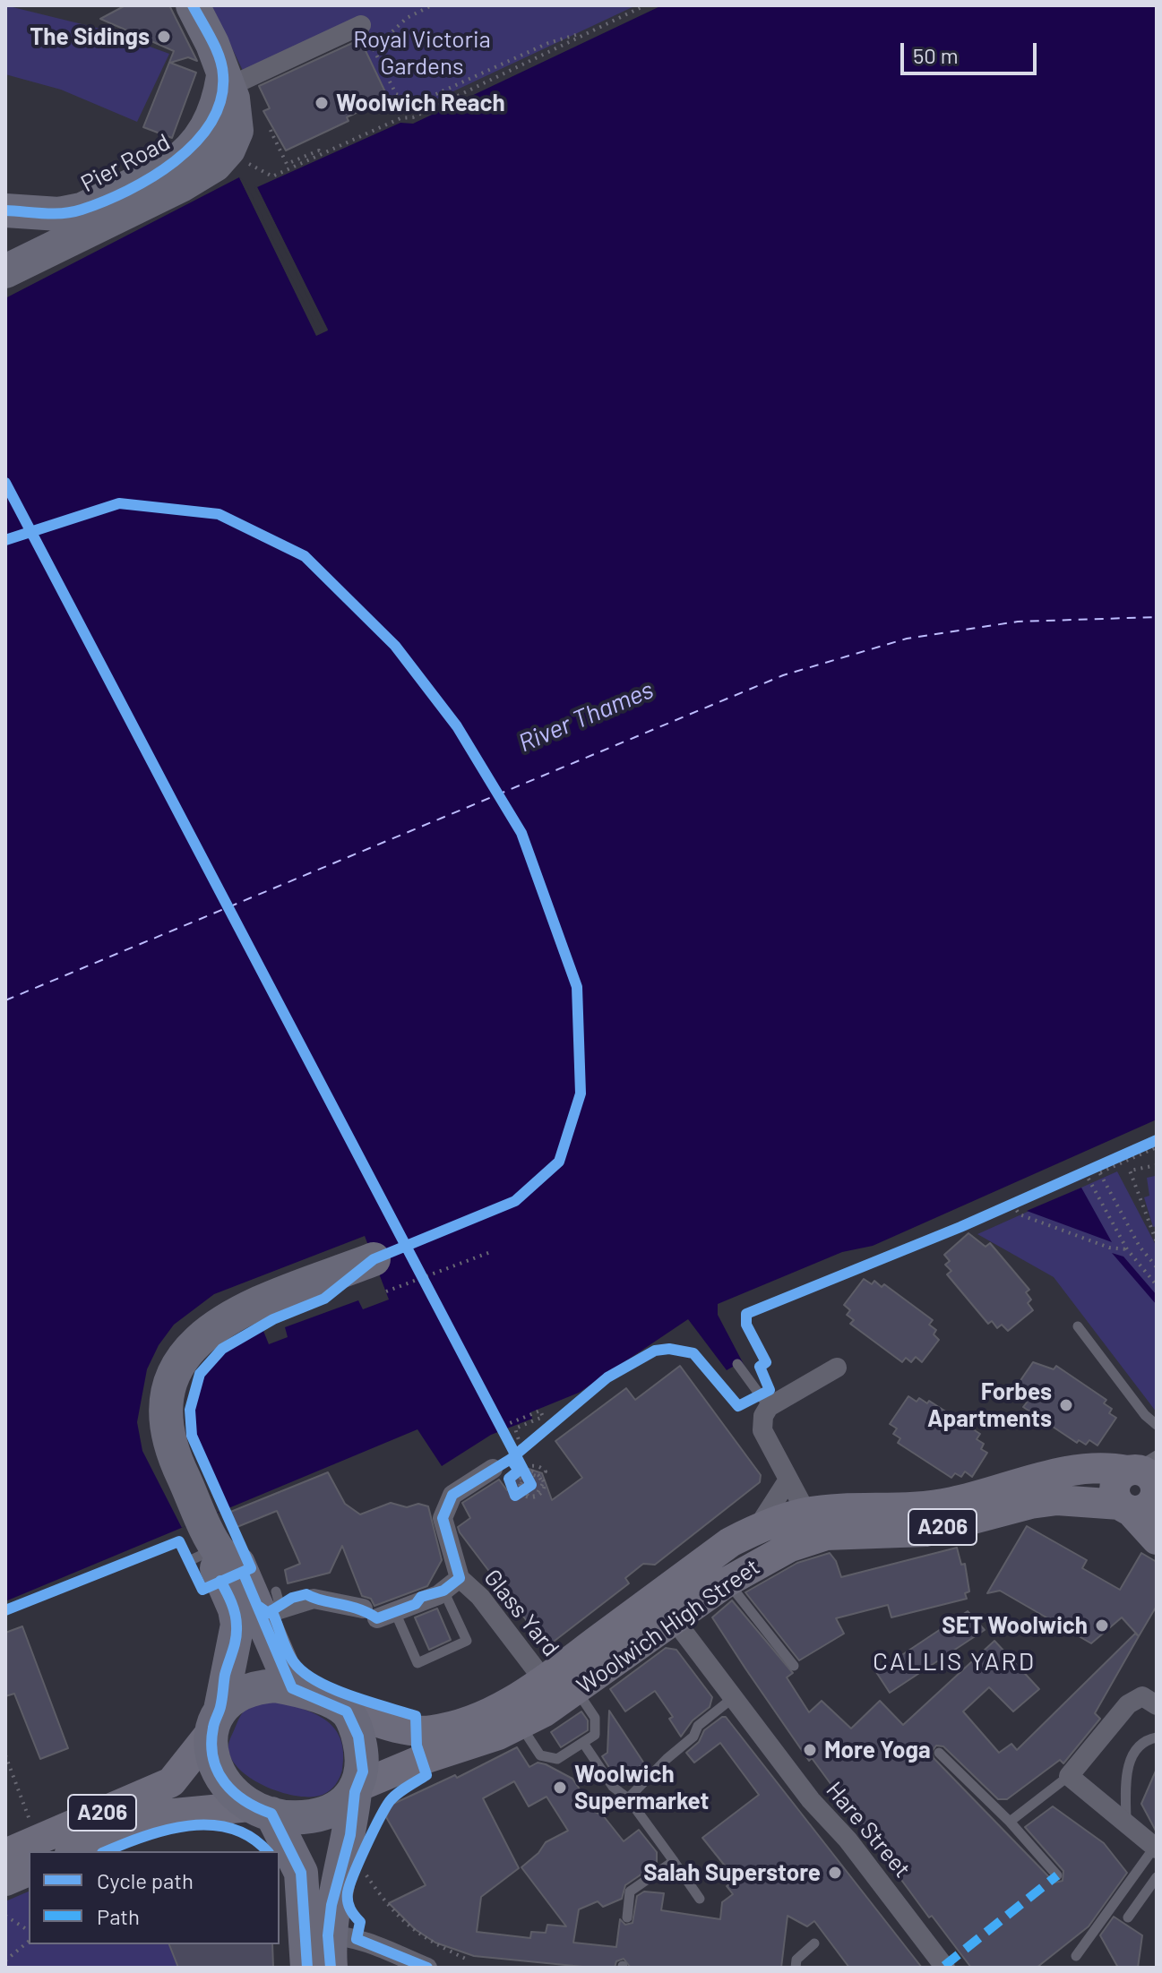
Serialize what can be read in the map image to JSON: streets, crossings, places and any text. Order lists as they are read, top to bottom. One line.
{"streets":{"highway":["Pier Road"],"main road":["A206","Woolwich High Street"],"street":["Glass Yard","Hare Street"]},"crossings":[["A206","Woolwich High Street"],["Glass Yard","Woolwich High Street"],["Woolwich High Street","Hare Street"]],"districts":["CALLIS YARD"],"water":["River Thames"],"parks":["Royal Victoria Gardens"],"places":["The Sidings","Woolwich Reach","Forbes Apartments","SET Woolwich","More Yoga","Woolwich Supermarket","Salah Superstore"],"legend":["Cycle path","Path"],"scale_bar":"50 m"}
